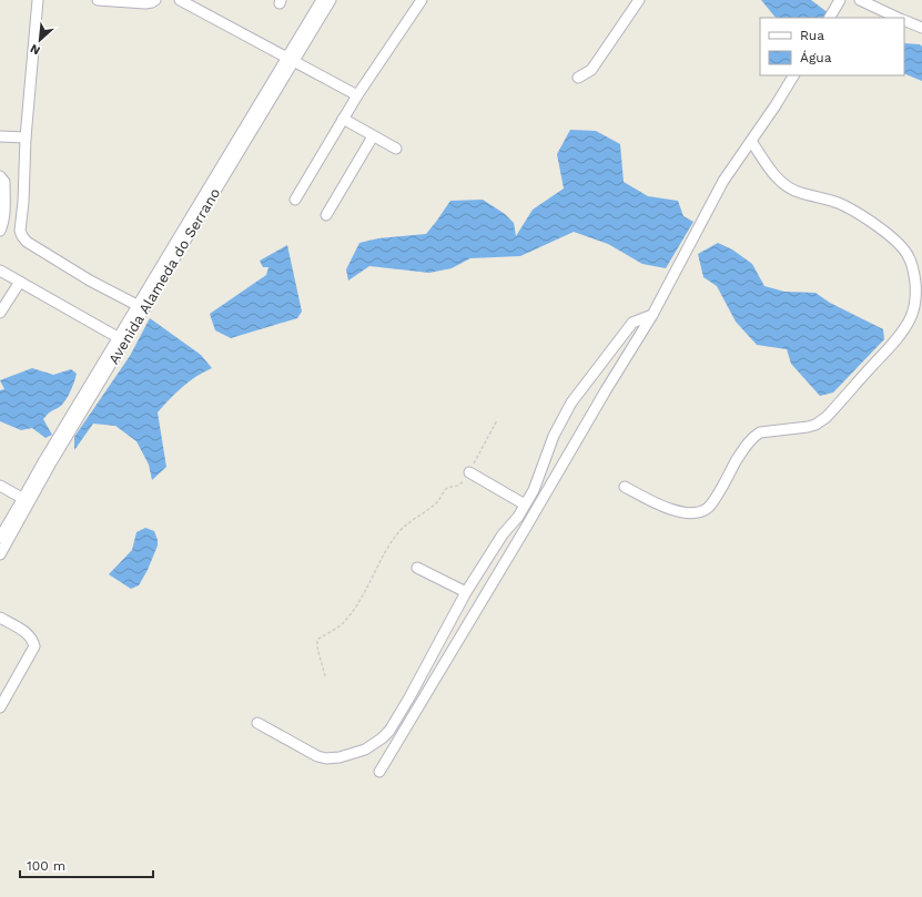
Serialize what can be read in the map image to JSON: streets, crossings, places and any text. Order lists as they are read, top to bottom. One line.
{"streets":{"street":["Avenida Alameda do Serrano"]},"legend":["Rua","Água"],"scale_bar":"100 m","north":"bottom left"}
